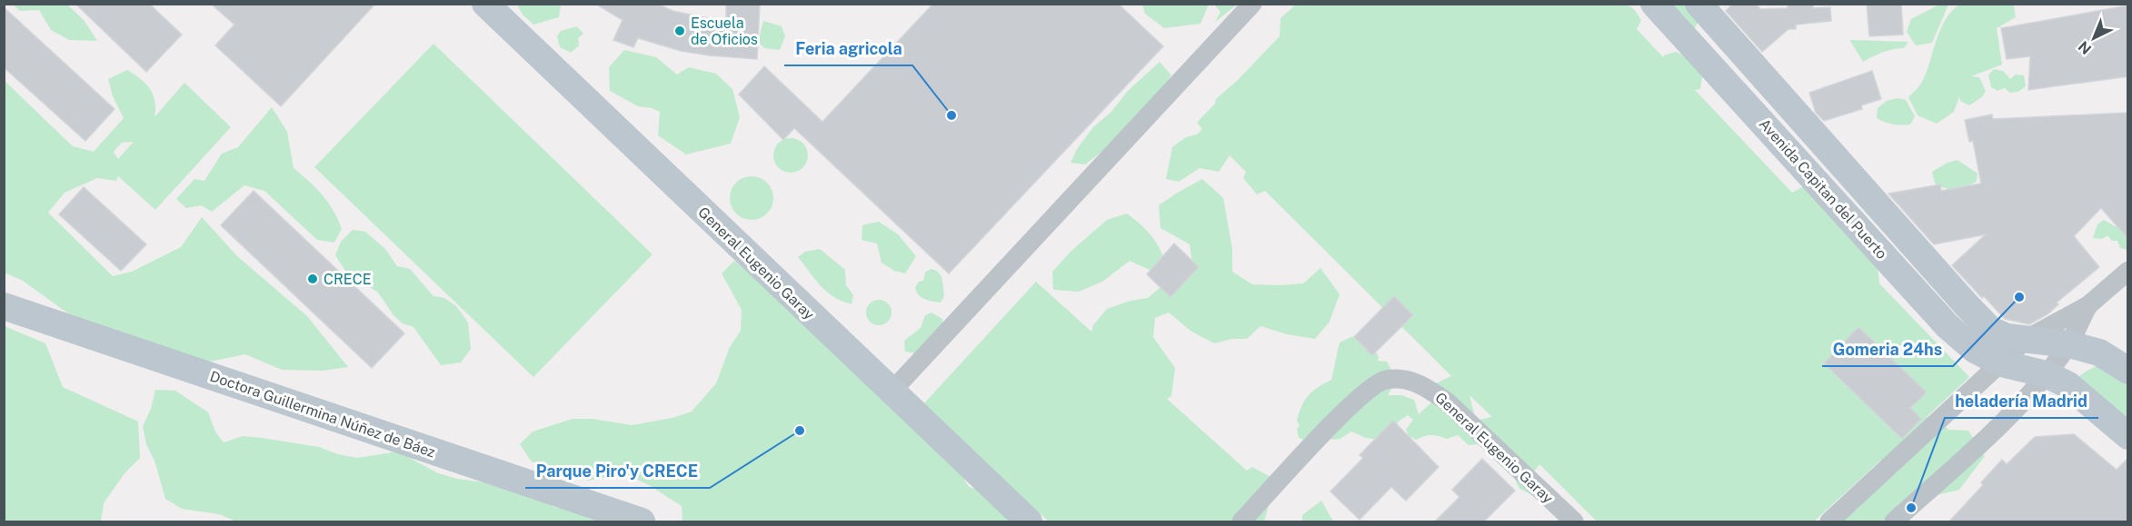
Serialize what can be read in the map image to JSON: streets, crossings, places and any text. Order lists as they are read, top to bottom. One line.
{"streets":{"street":["Avenida Capitan del Puerto","General Eugenio Garay","Doctora Guillermina Núñez de Báez"]},"places":["Escuela de Oficios","Feria agricola","CRECE","Gomeria 24hs","Parque Piro'y CRECE","heladería Madrid"],"north":"bottom left"}
